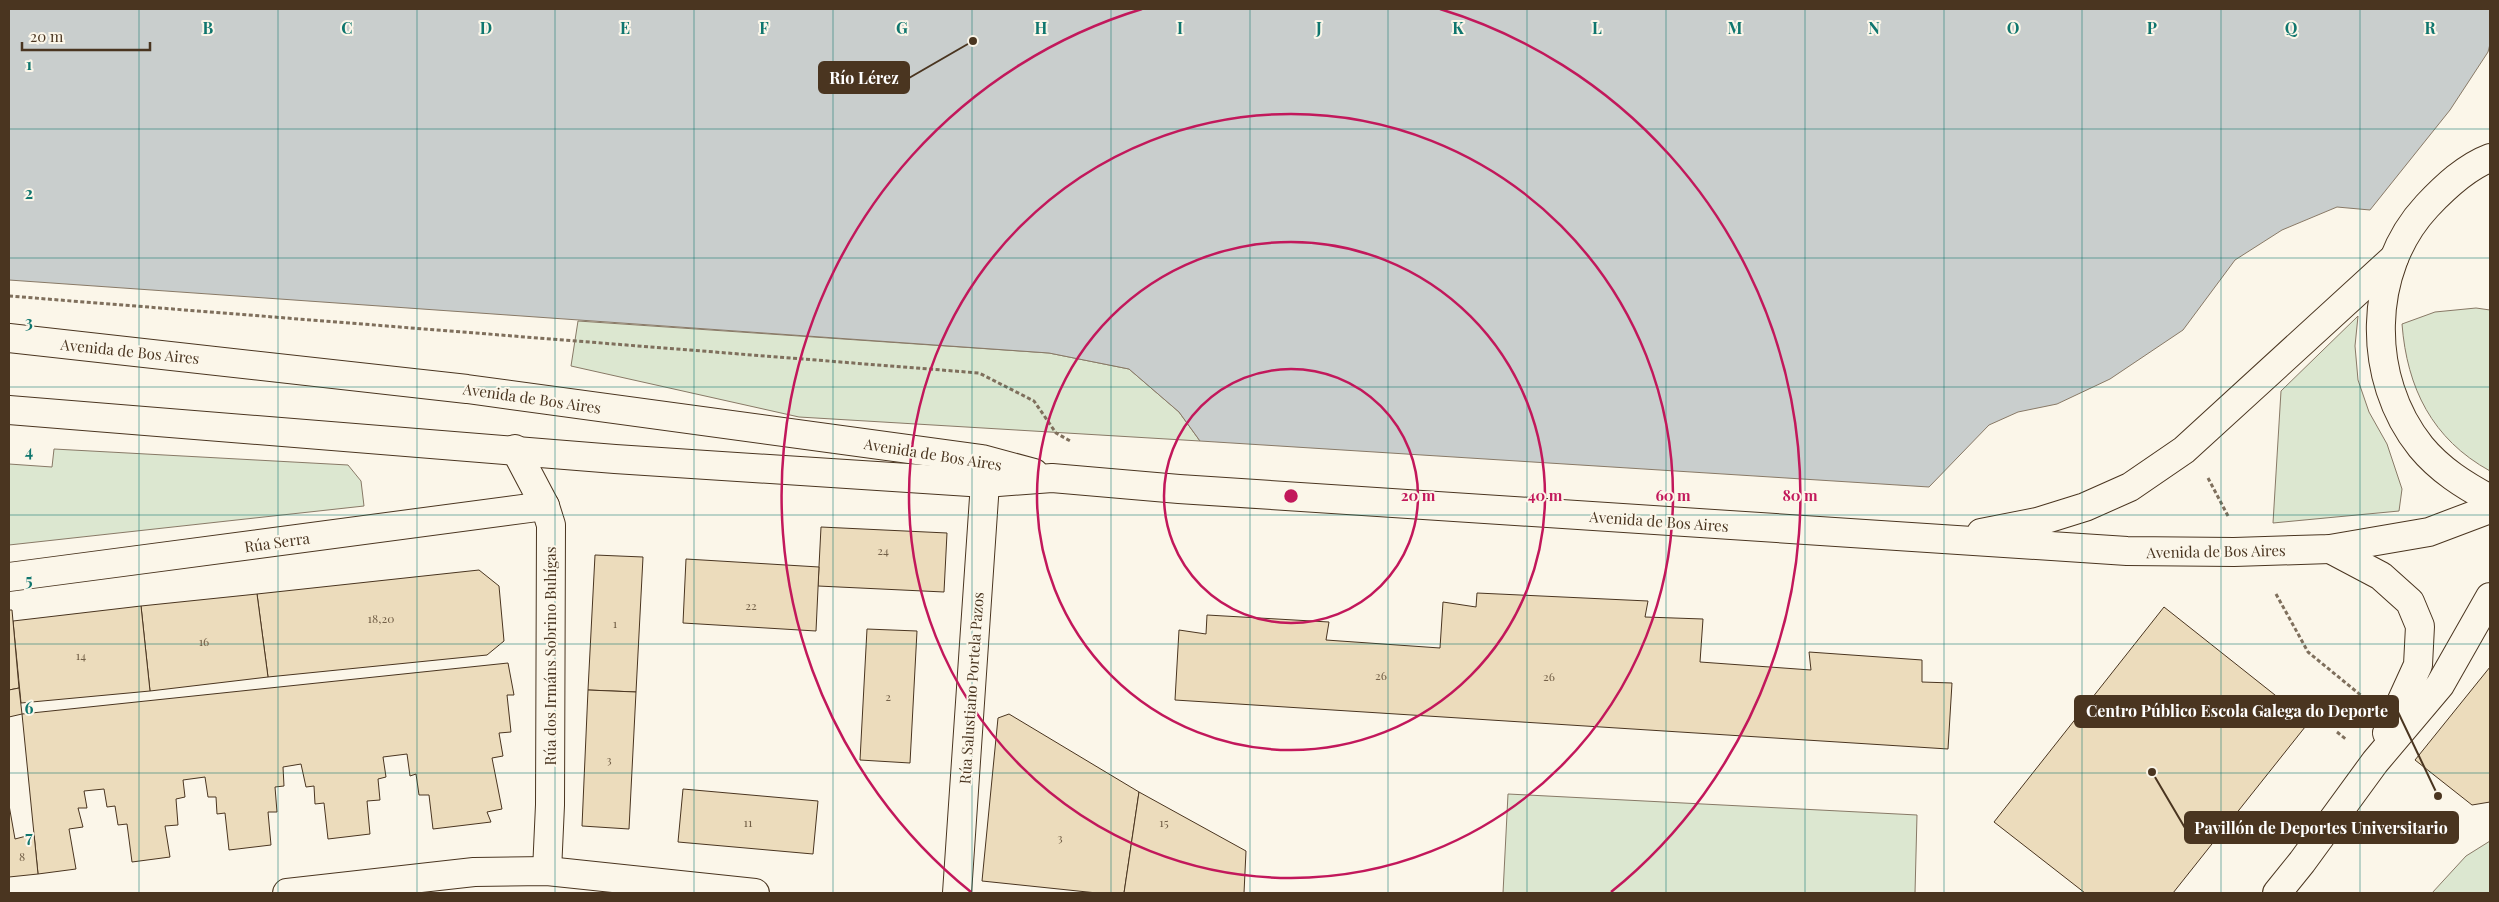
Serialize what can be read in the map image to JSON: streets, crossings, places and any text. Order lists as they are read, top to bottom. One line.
{"streets":{"main road":["Avenida de Bos Aires","Rúa Serra","Rúa dos Irmáns Sobrino Buhígas","Rúa Salustiano Portela Pazos"]},"crossings":[["Avenida de Bos Aires","Rúa dos Irmáns Sobrino Buhígas"],["Avenida de Bos Aires","Rúa Salustiano Portela Pazos"],["Rúa Serra","Rúa dos Irmáns Sobrino Buhígas"]],"places":["Río Lérez","Pavillón de Deportes Universitario","Centro Público Escola Galega do Deporte"],"house_numbers":["24","22","18,20","1","16","14","26","26","2","3","11","15","3","8"],"scale_bar":"20 m","grid":{"columns":["B","C","D","E","F","G","H","I","J","K","L","M","N","O","P","Q","R"],"rows":["1","2","3","4","5","6","7"]},"rings":["20 m","40 m","60 m","80 m"]}
